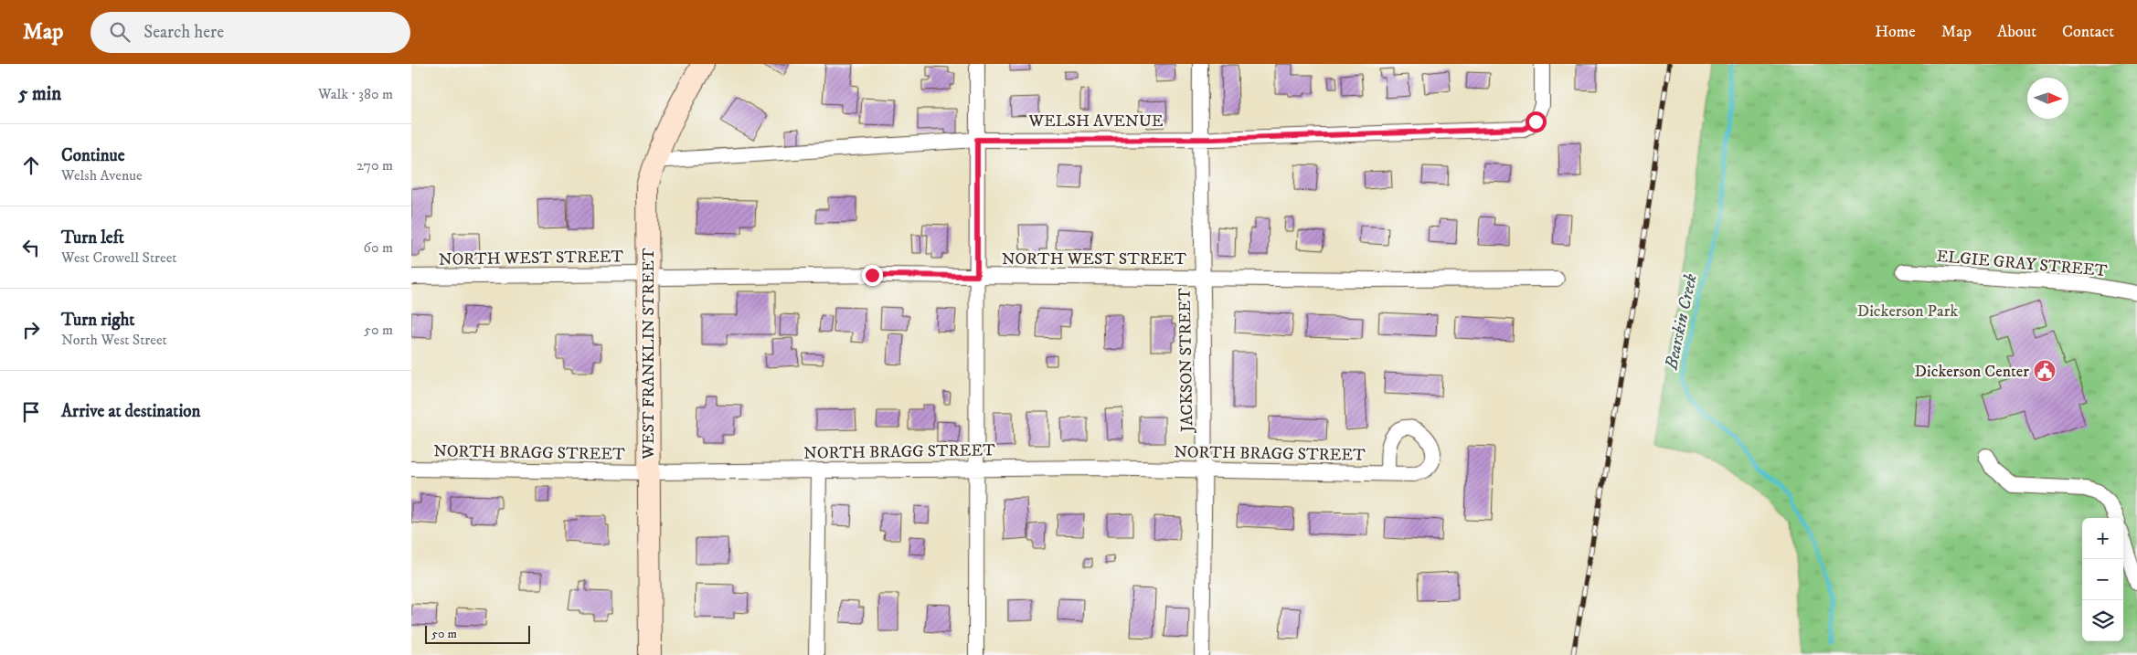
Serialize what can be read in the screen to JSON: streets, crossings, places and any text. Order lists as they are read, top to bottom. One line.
{"streets":{"main road":["WEST FRANKLIN STREET"],"street":["WELSH AVENUE","NORTH WEST STREET","ELGIE GRAY STREET","JACKSON STREET","NORTH BRAGG STREET"]},"crossings":[["WELSH AVENUE","WEST FRANKLIN STREET"],["WELSH AVENUE","JACKSON STREET"],["NORTH WEST STREET","WEST FRANKLIN STREET"],["NORTH WEST STREET","JACKSON STREET"],["WEST FRANKLIN STREET","NORTH BRAGG STREET"],["JACKSON STREET","NORTH BRAGG STREET"]],"water":["Bearskin Creek"],"parks":["Dickerson Park"],"places":{"public building":["Dickerson Center"]},"scale_bar":"50 m","north":"right","page":{"header":"Map","search":"Search here","nav":["Home","Map","About","Contact"],"heading":["5 min","Walk · 380 m"],"list":[["Continue","Welsh Avenue","270 m"],["Turn left","West Crowell Street","60 m"],["Turn right","North West Street","50 m"],"Arrive at destination"],"map_buttons":["+","−"],"scale":"50 m"}}
